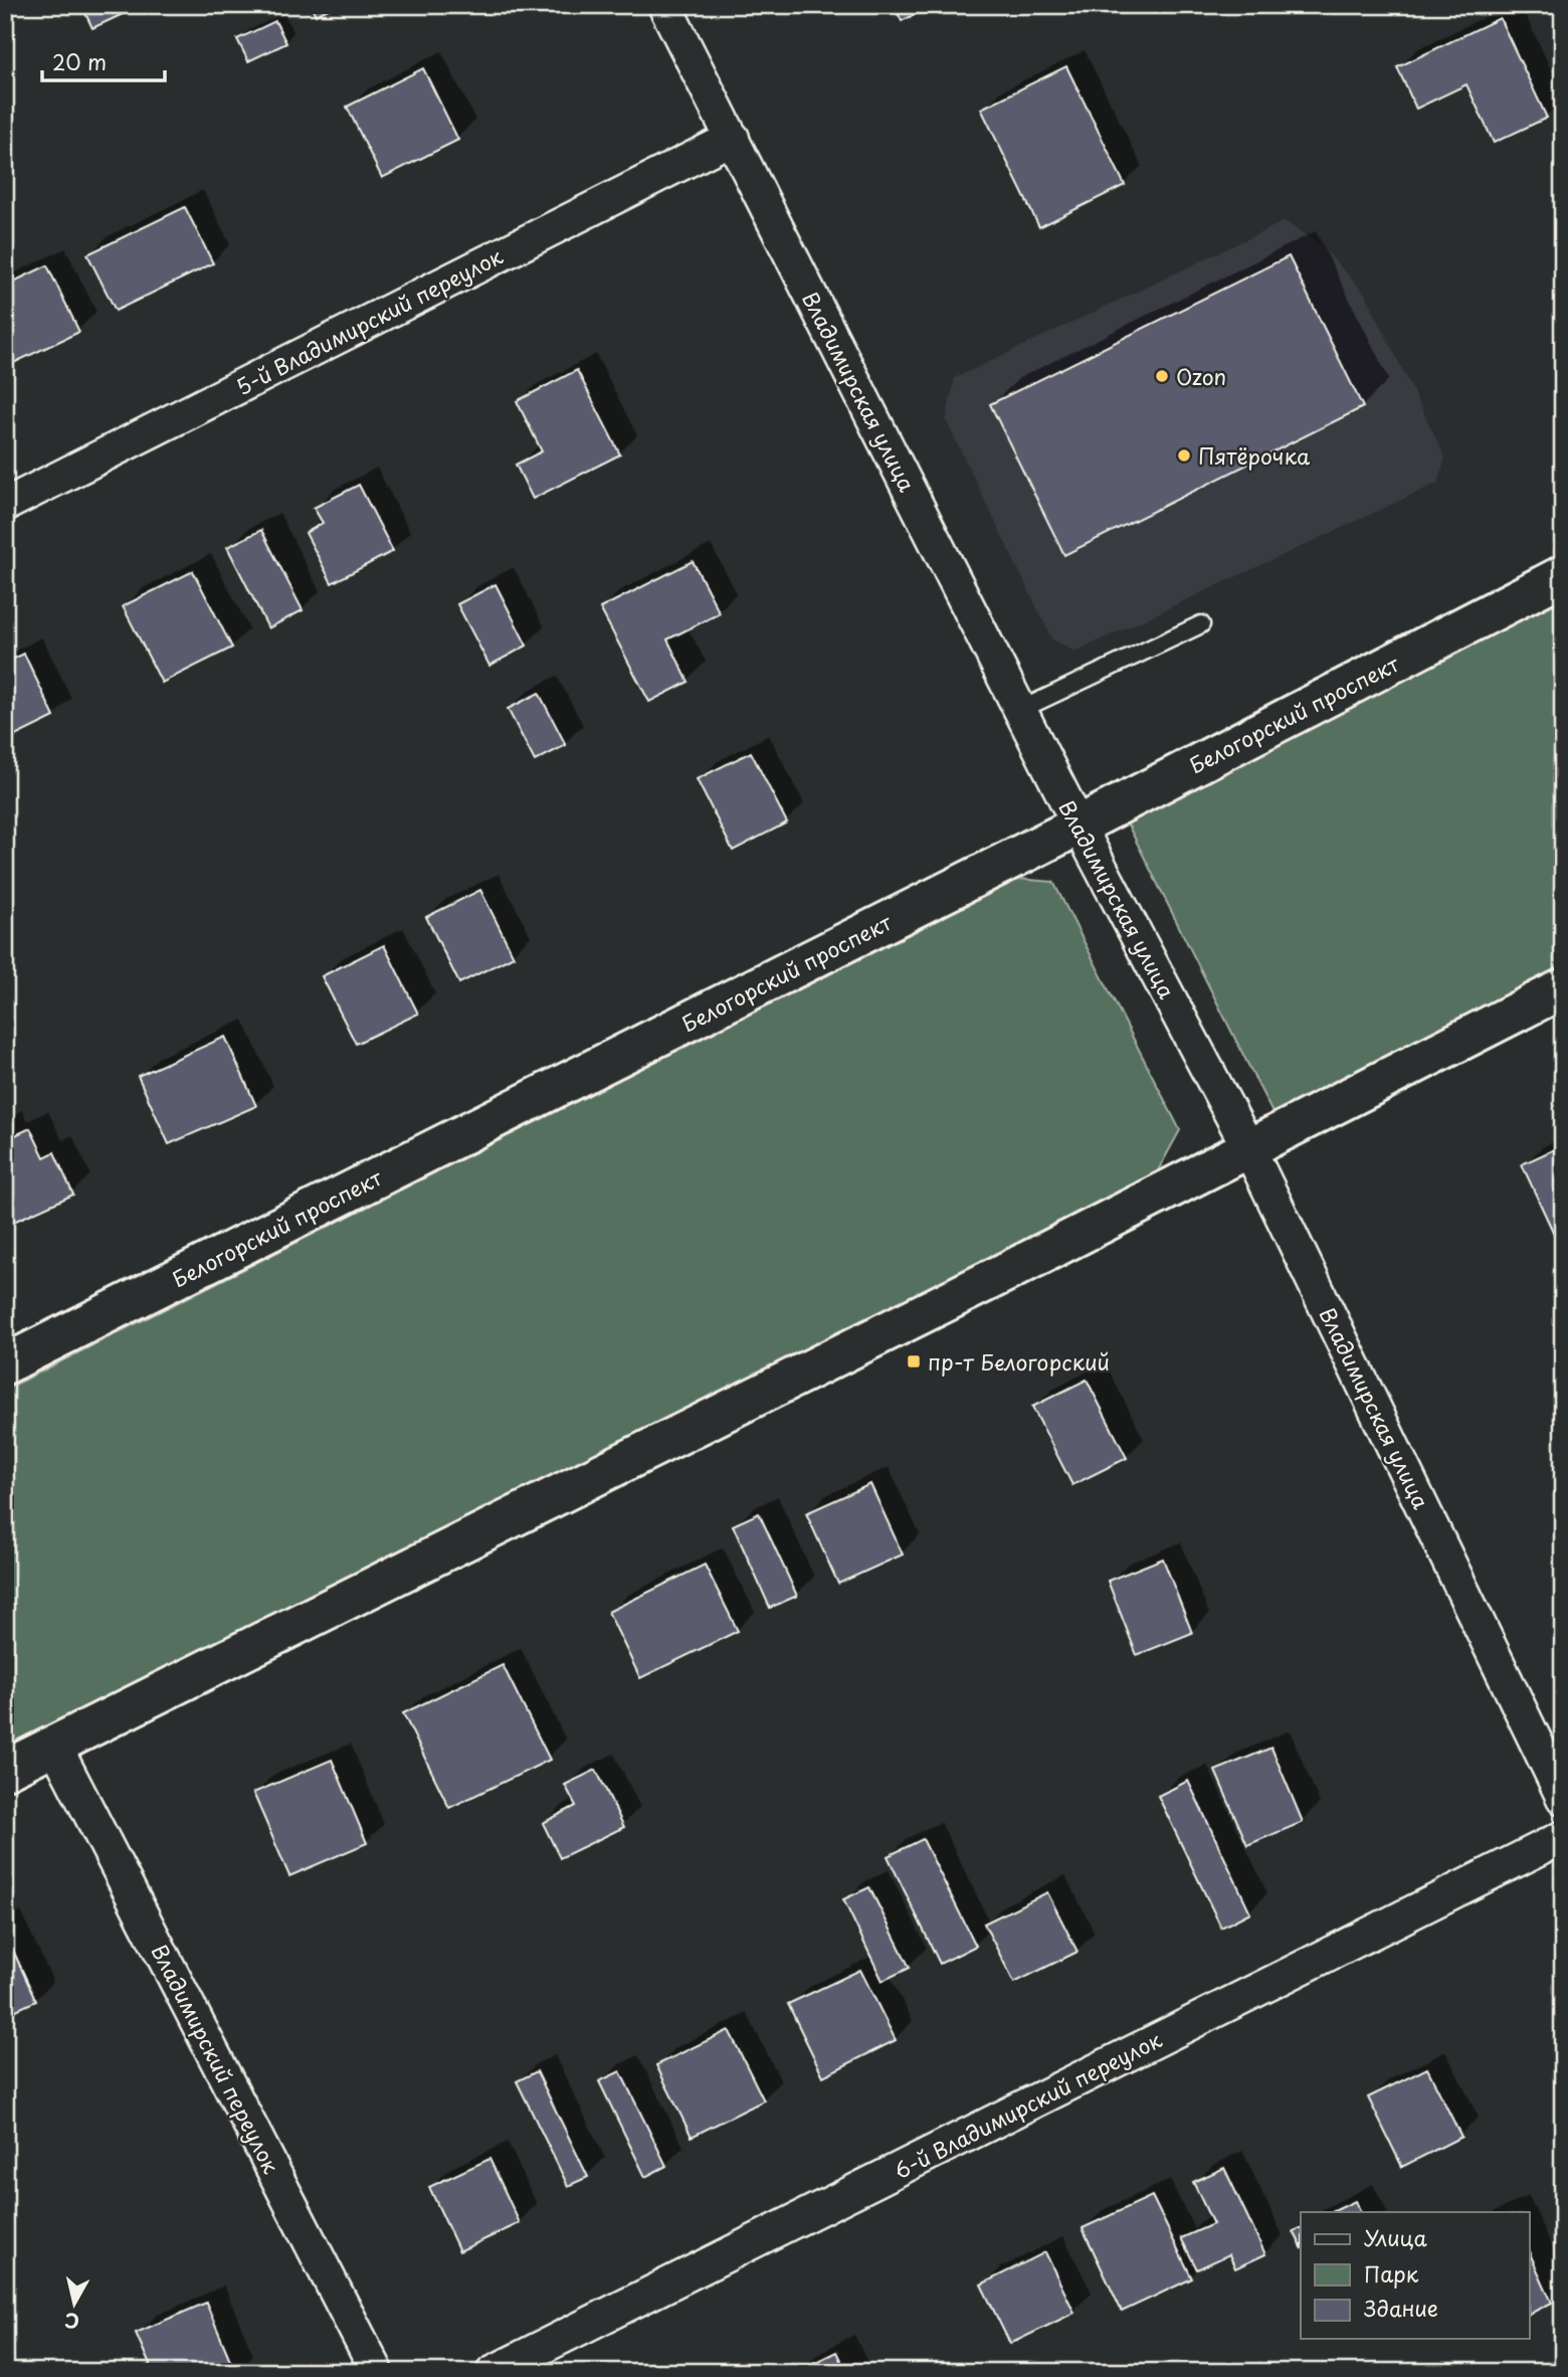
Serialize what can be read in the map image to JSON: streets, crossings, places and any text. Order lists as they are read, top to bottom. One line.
{"streets":{"street":["5-й Владимирский переулок","Владимирская улица","Белогорский проспект","Владимирский переулок","6-й Владимирский переулок"]},"crossings":[["5-й Владимирский переулок","Владимирская улица"],["Владимирская улица","Белогорский проспект"]],"places":{"other":["Ozon","Пятёрочка"],"transit":["пр-т Белогорский"]},"legend":["Улица","Парк","Здание"],"scale_bar":"20 m","north":"bottom"}
